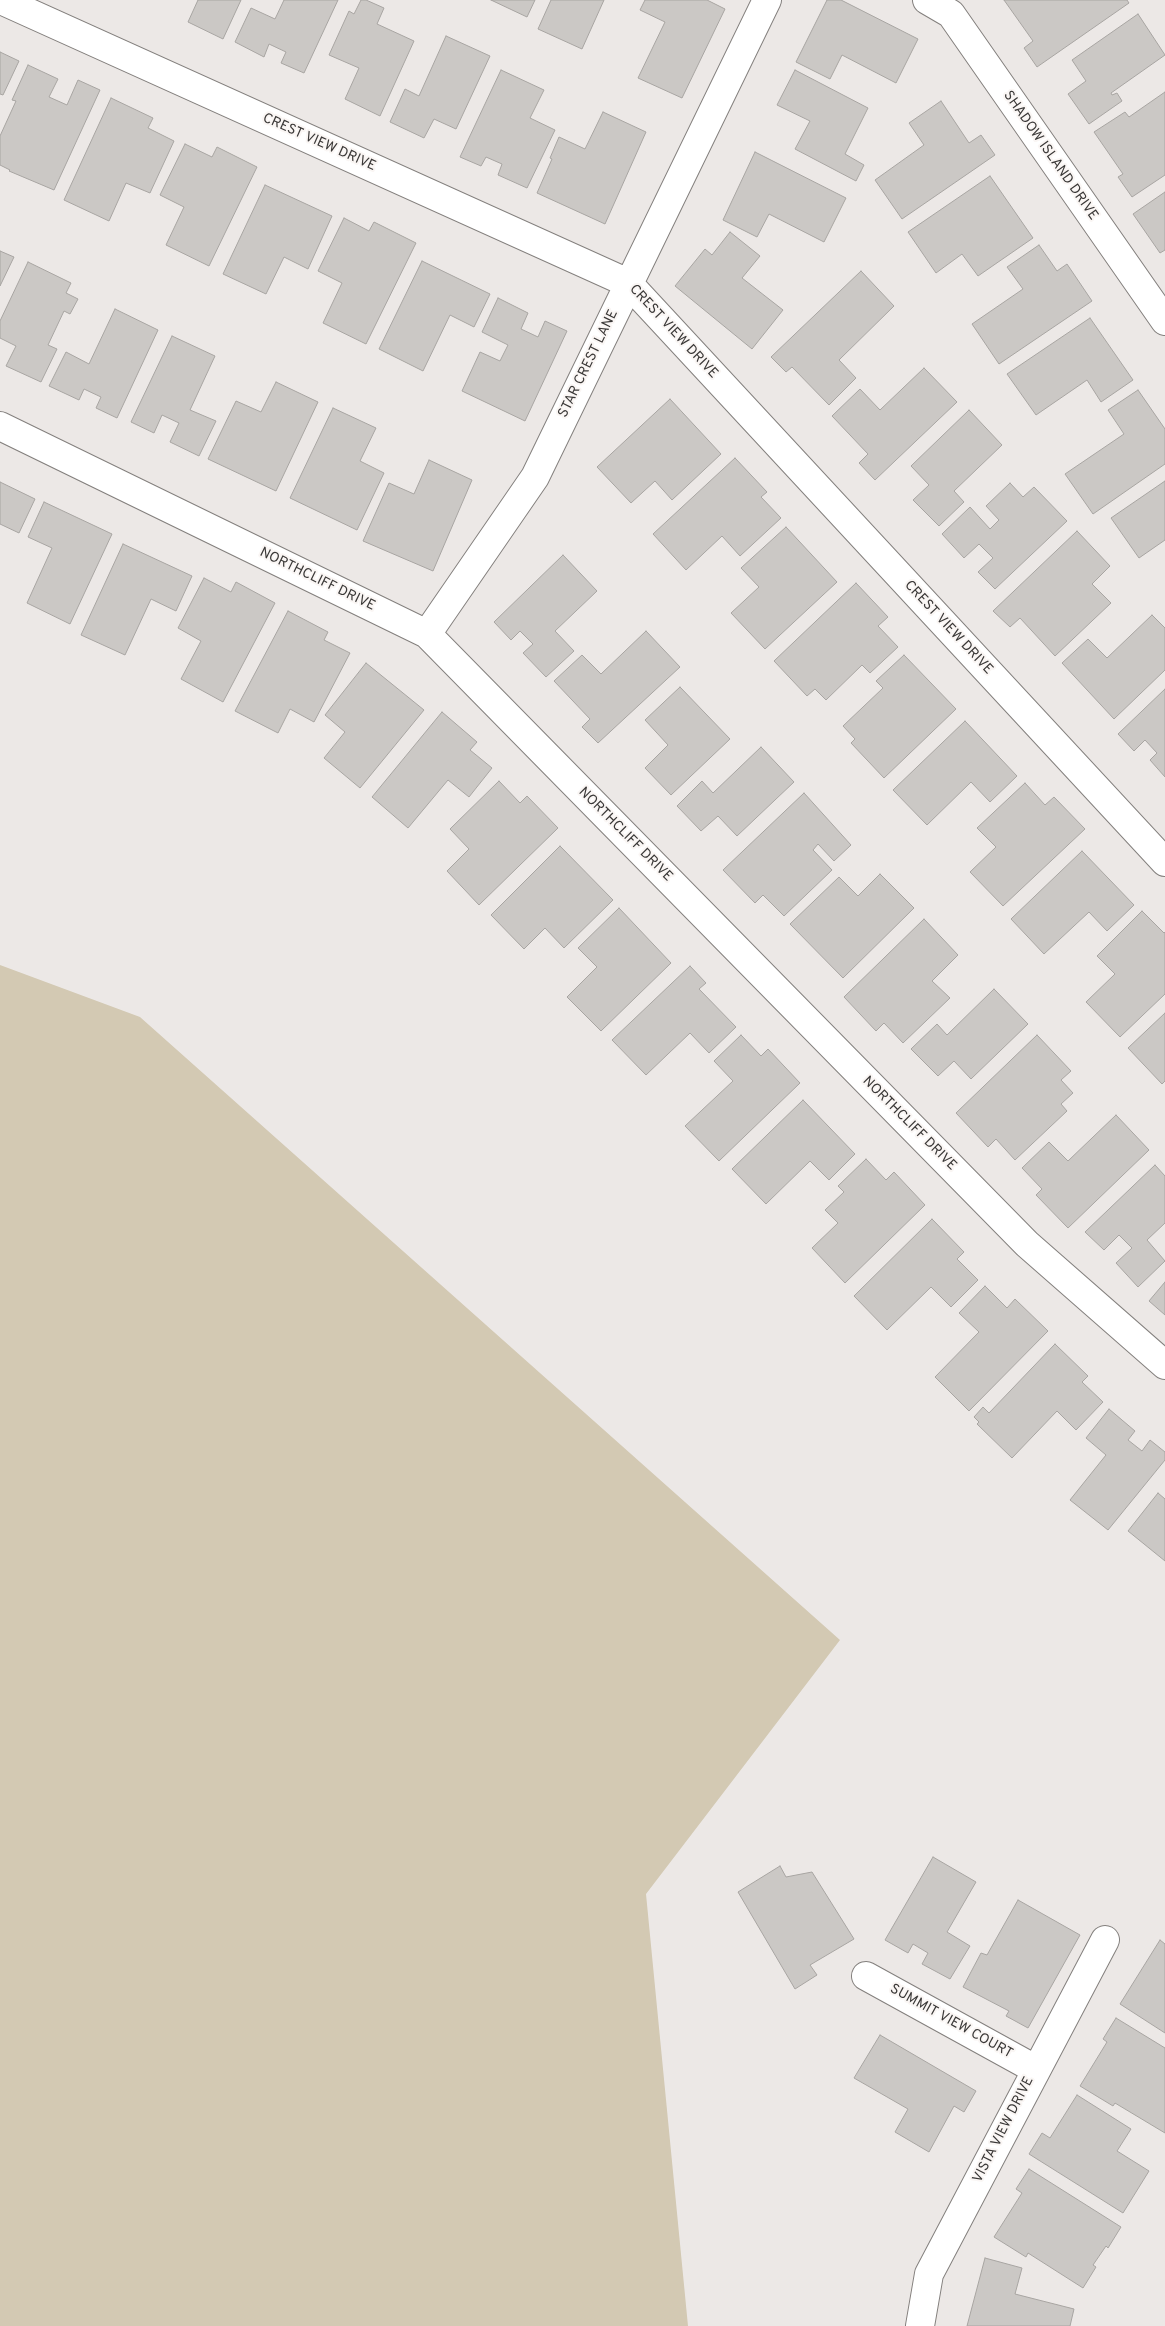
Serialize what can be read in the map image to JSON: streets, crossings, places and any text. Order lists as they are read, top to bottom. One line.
{"streets":{"street":["CREST VIEW DRIVE","SHADOW ISLAND DRIVE","STAR CREST LANE","NORTHCLIFF DRIVE","SUMMIT VIEW COURT","VISTA VIEW DRIVE"]},"crossings":[["CREST VIEW DRIVE","STAR CREST LANE"],["STAR CREST LANE","NORTHCLIFF DRIVE"],["SUMMIT VIEW COURT","VISTA VIEW DRIVE"]]}
